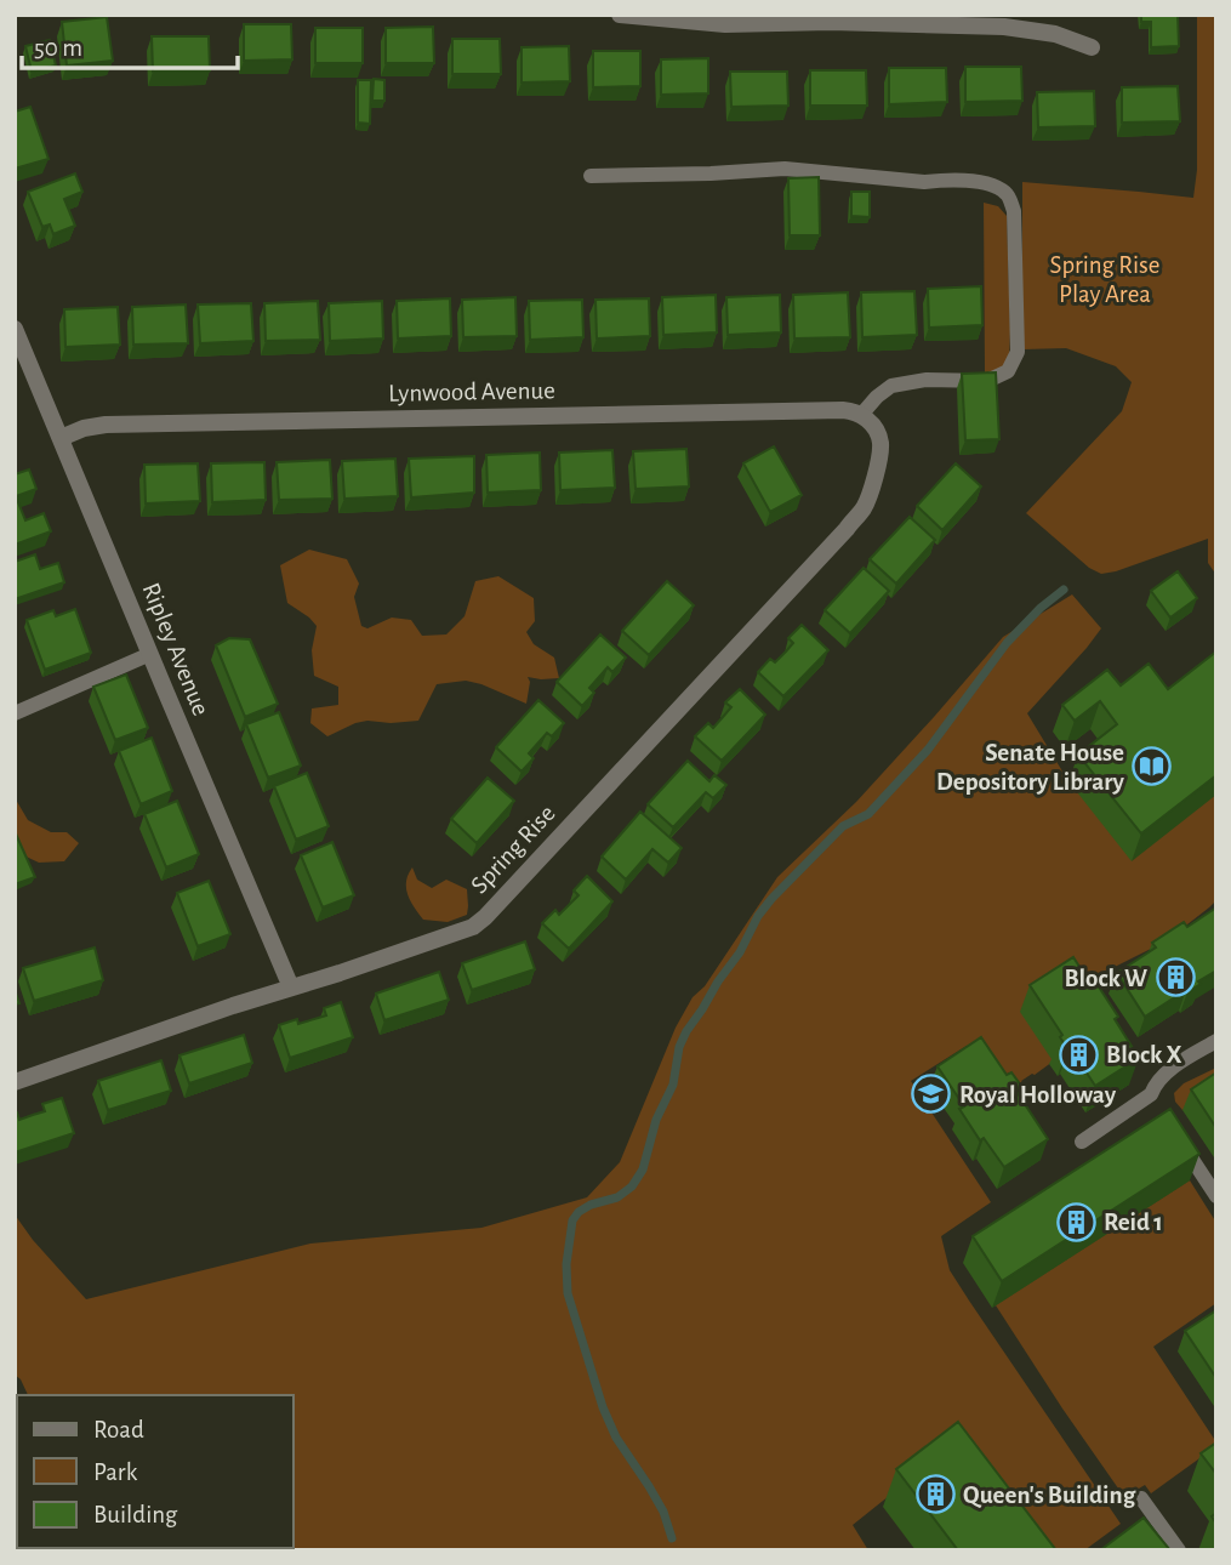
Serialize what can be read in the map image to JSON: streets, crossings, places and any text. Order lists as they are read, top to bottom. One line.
{"streets":{"street":["Lynwood Avenue","Ripley Avenue","Spring Rise"]},"crossings":[["Lynwood Avenue","Ripley Avenue"],["Lynwood Avenue","Spring Rise"],["Ripley Avenue","Spring Rise"]],"parks":["Spring Rise Play Area"],"places":{"library":["Senate House Depository Library"],"building":["Block W","Block X","Reid 1","Queen's Building"],"school or university":["Royal Holloway"]},"legend":["Road","Park","Building"],"scale_bar":"50 m"}
